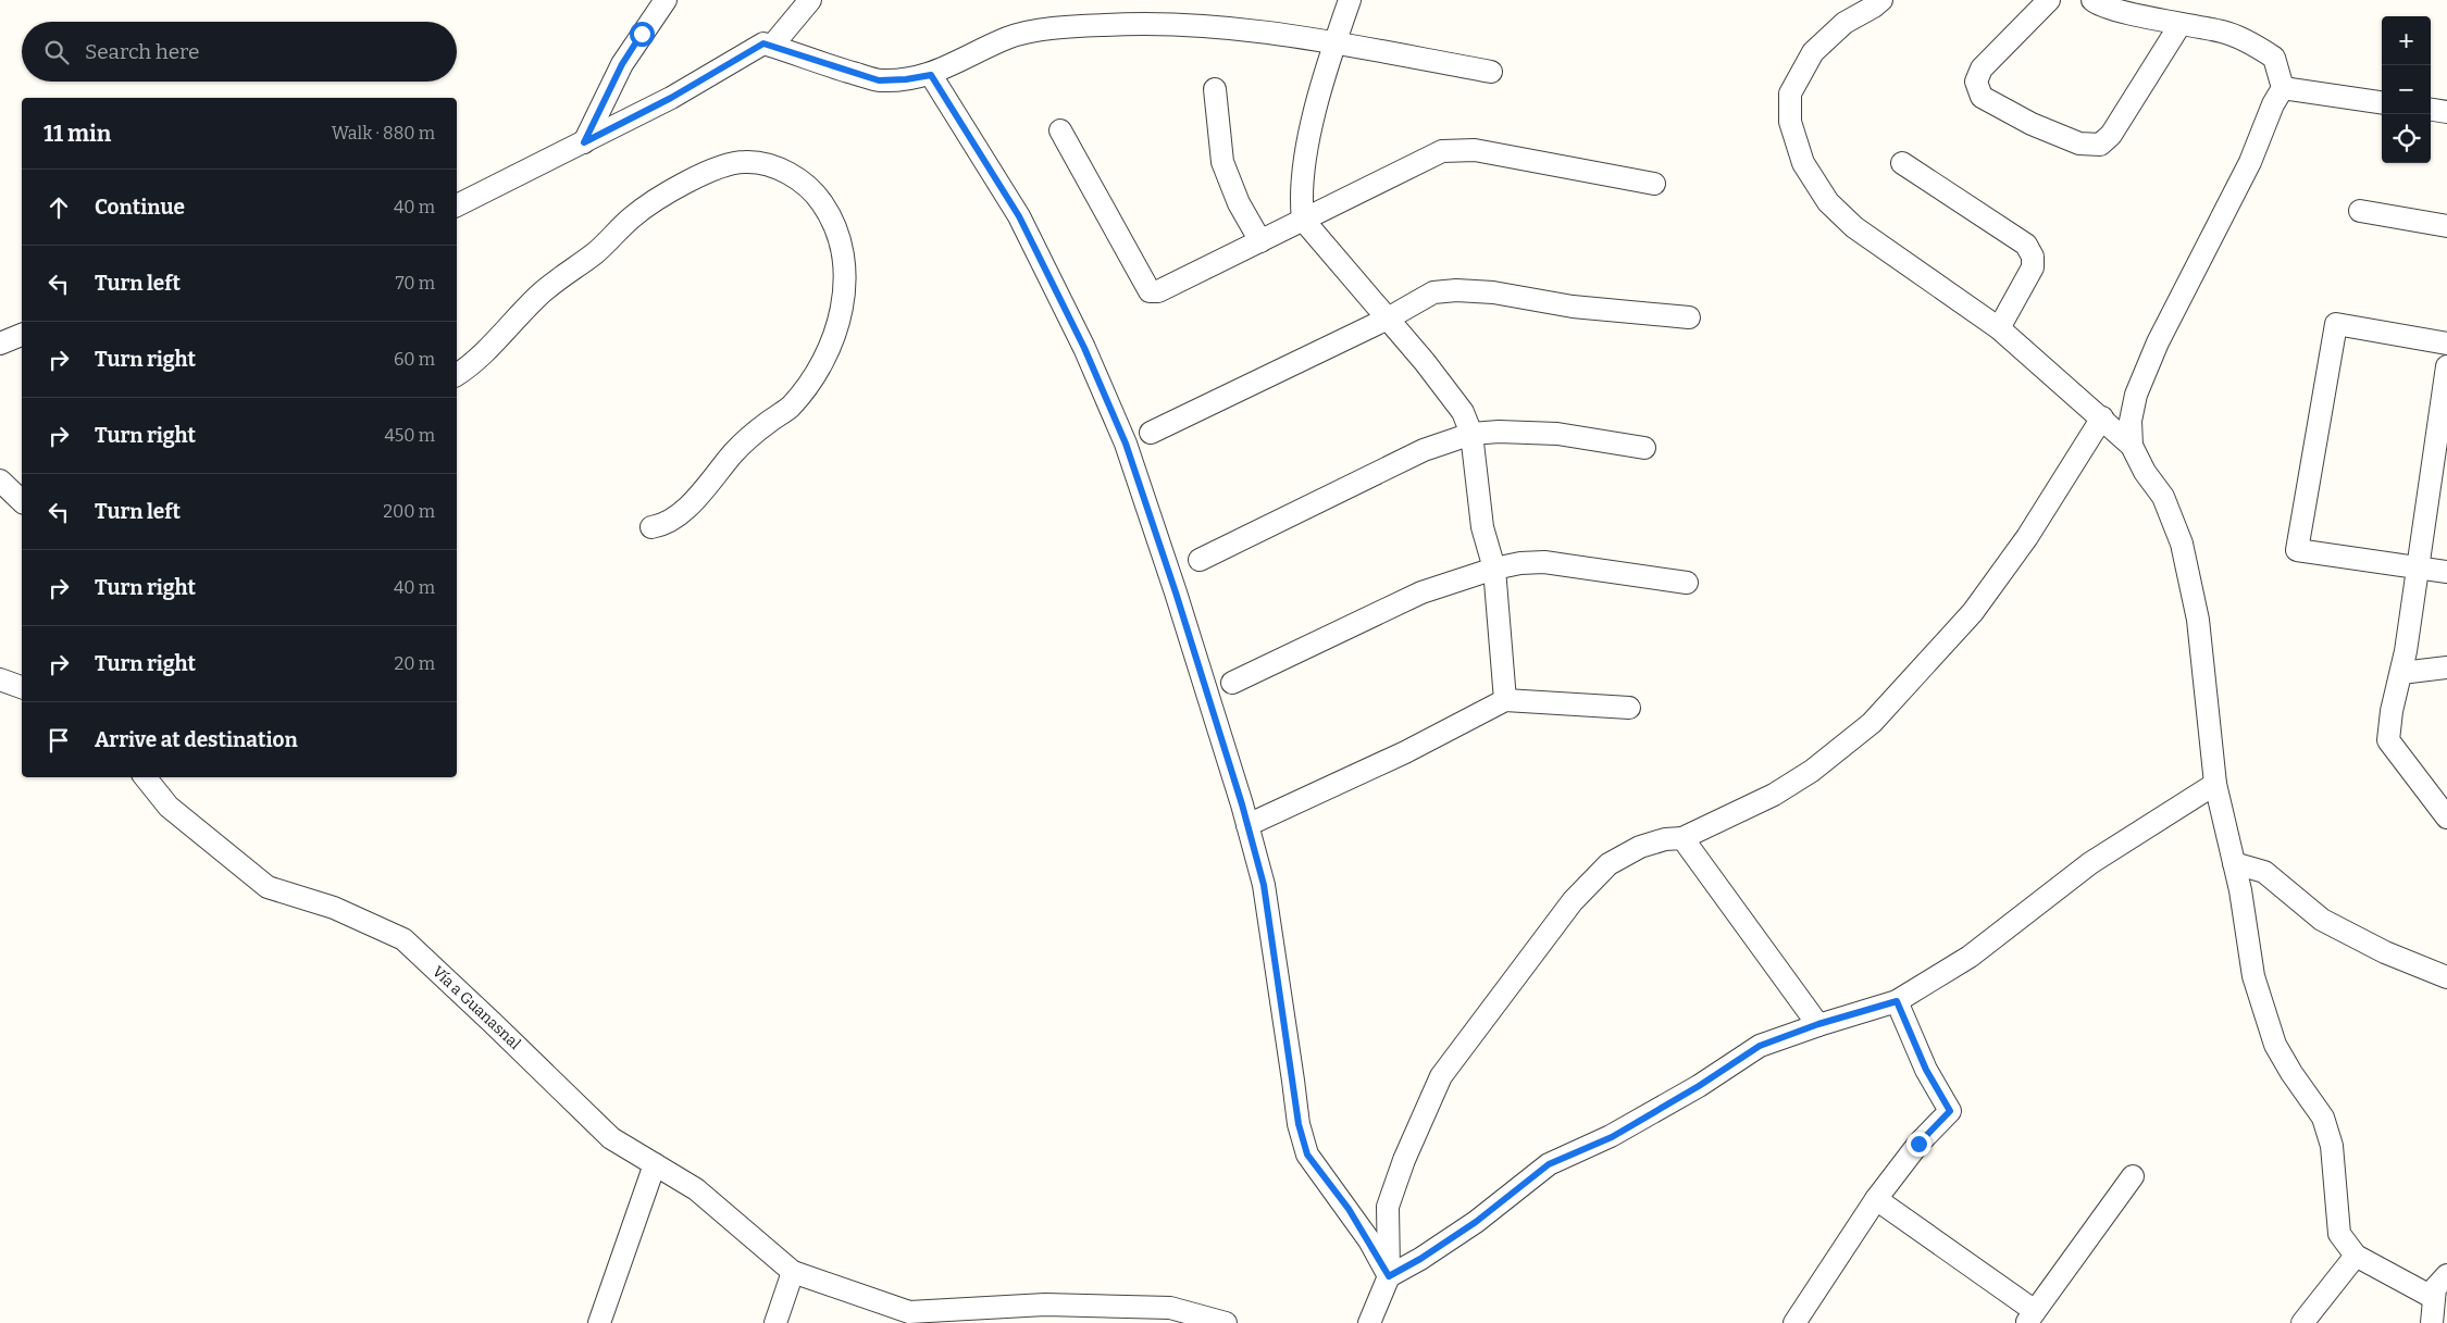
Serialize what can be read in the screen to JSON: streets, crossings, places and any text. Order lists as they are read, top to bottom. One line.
{"streets":{"street":["Vía a Guanasnal"]},"page":{"map_buttons":["+","−"],"search":"Search here","heading":["11 min","Walk · 880 m"],"list":[["Continue","40 m"],["Turn left","70 m"],["Turn right","60 m"],["Turn right","450 m"],["Turn left","200 m"],["Turn right","40 m"],["Turn right","20 m"],"Arrive at destination"]}}
